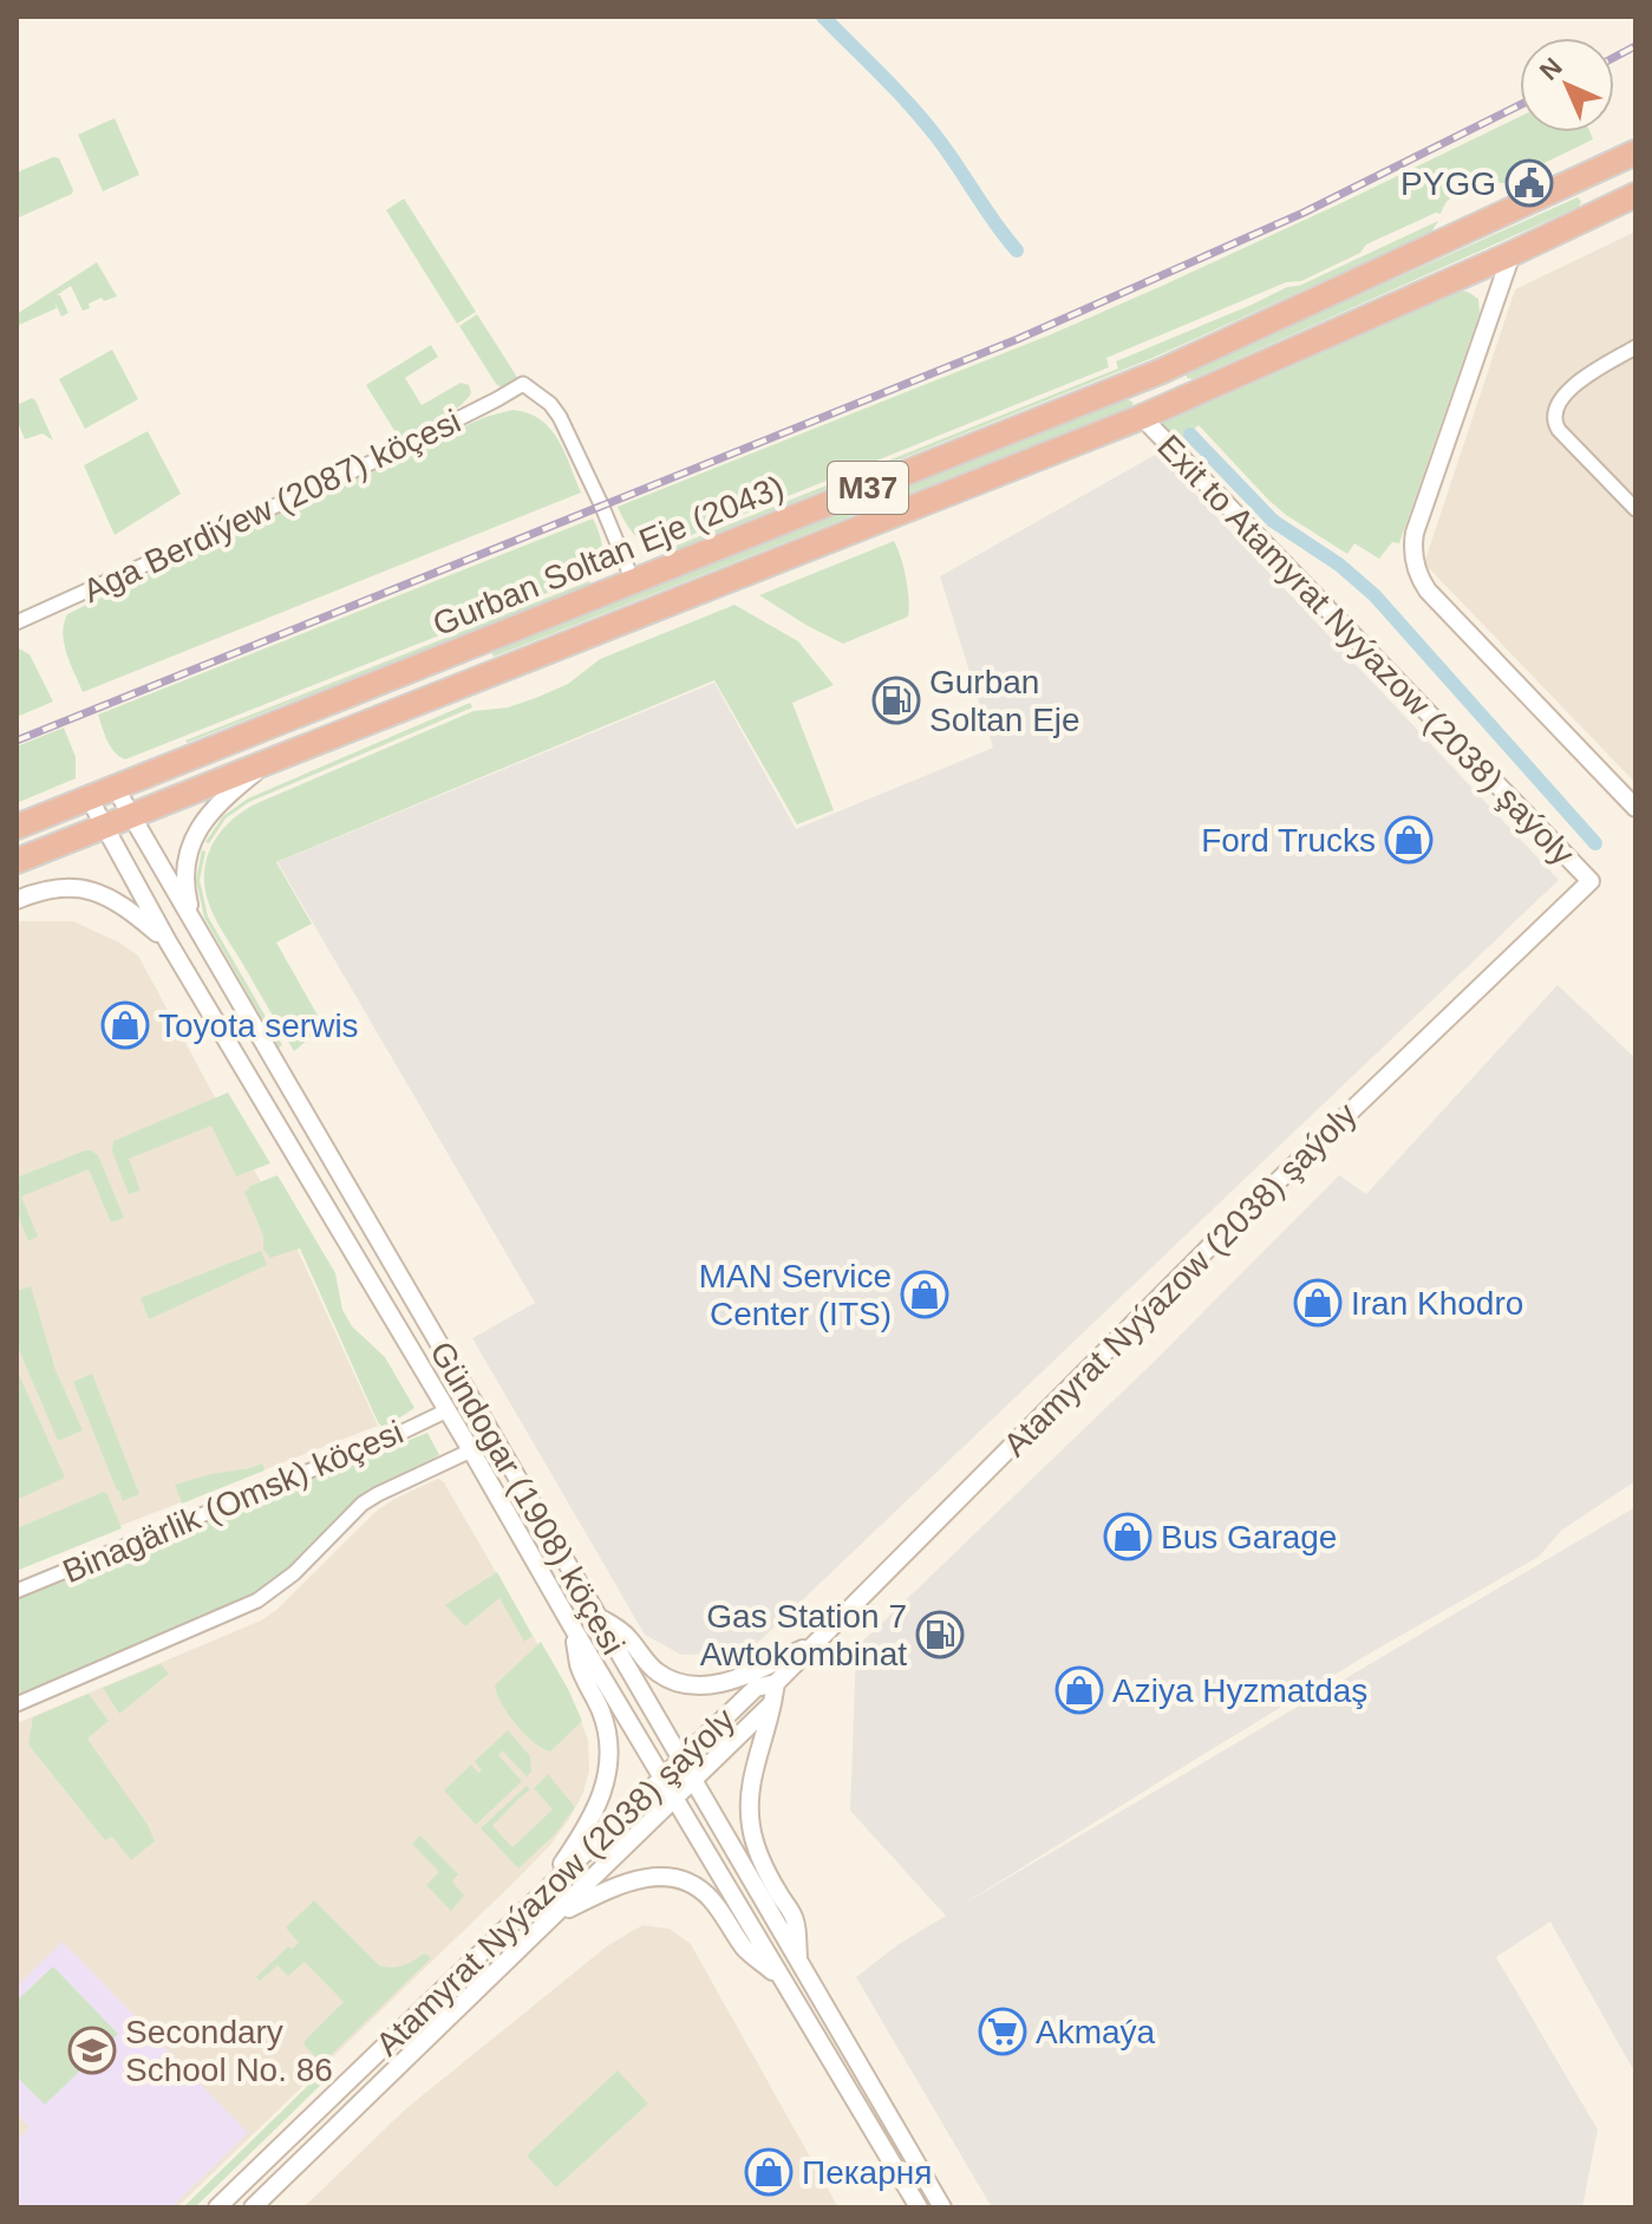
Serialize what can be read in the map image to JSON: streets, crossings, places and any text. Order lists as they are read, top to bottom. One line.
{"streets":{"highway":["M37","Gurban Soltan Eje (2043)"],"main road":["Exit to Atamyrat Nyýazow (2038) şaýoly","Atamyrat Nyýazow (2038) şaýoly","Gündogar (1908) köçesi"],"street":["Aga Berdiýew (2087) köçesi","Binagärlik (Omsk) köçesi"]},"crossings":[["Aga Berdiýew (2087) köçesi","Gurban Soltan Eje (2043)"],["Gurban Soltan Eje (2043)","Exit to Atamyrat Nyýazow (2038) şaýoly"],["Gurban Soltan Eje (2043)","Gündogar (1908) köçesi"],["Exit to Atamyrat Nyýazow (2038) şaýoly","Atamyrat Nyýazow (2038) şaýoly"],["Atamyrat Nyýazow (2038) şaýoly","Gündogar (1908) köçesi"],["Gündogar (1908) köçesi","Binagärlik (Omsk) köçesi"]],"places":{"public building":["PYGG"],"fuel station":["Gurban Soltan Eje","Gas Station 7 Awtokombinat"],"shop":["Ford Trucks","Toyota serwis","MAN Service Center (ITS)","Iran Khodro","Bus Garage","Aziya Hyzmatdaş","Пекарня"],"supermarket":["Аkmaýa"],"school or university":["Secondary School No. 86"]},"north":"top left"}
